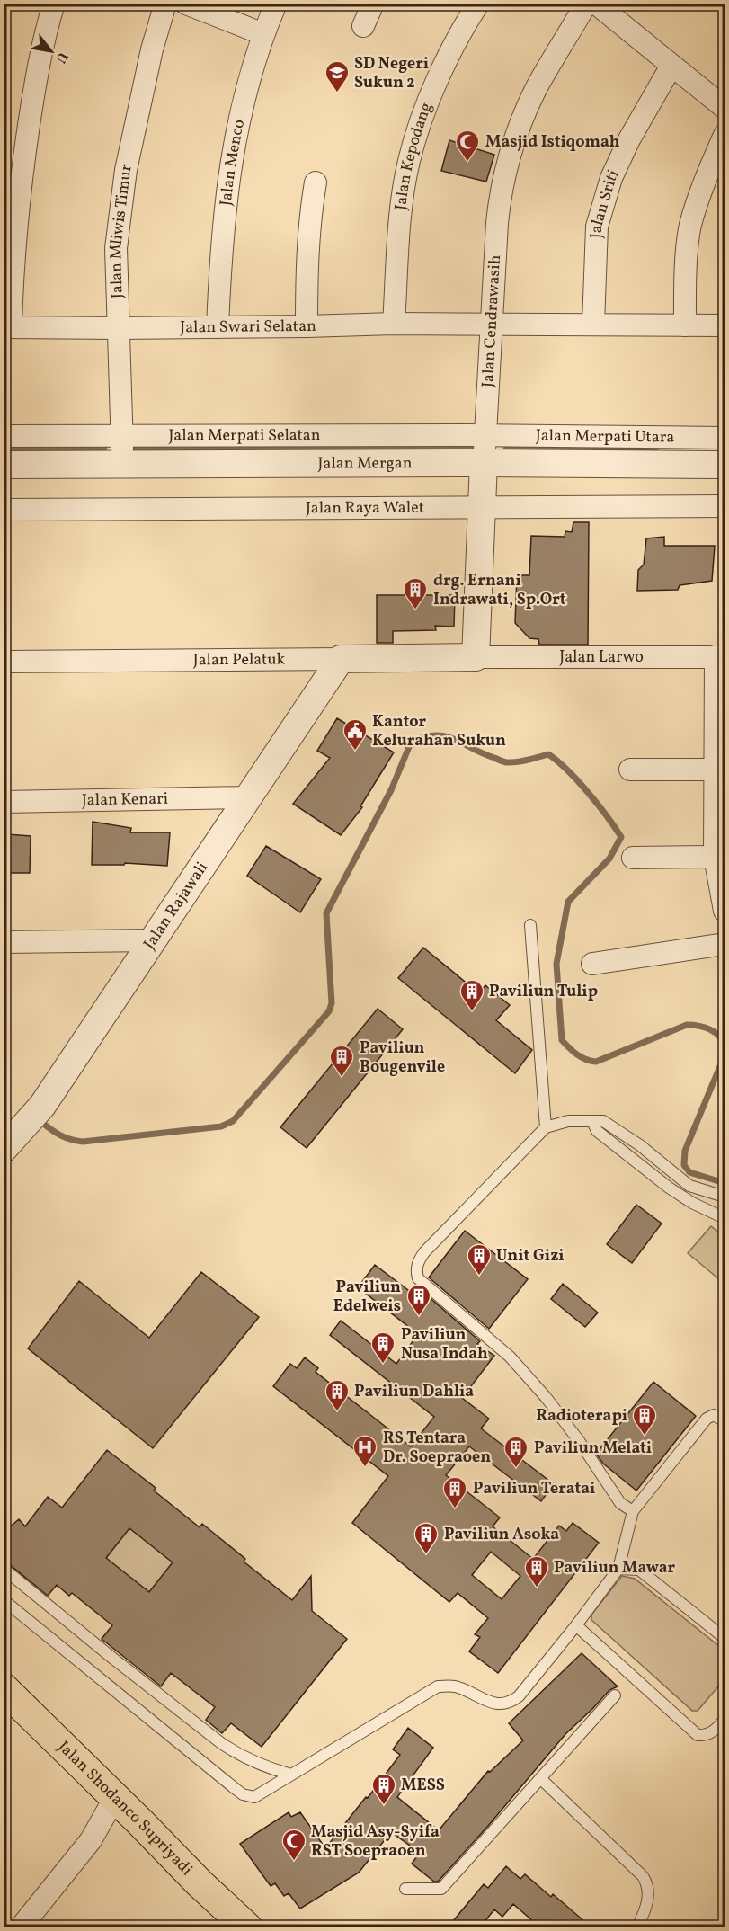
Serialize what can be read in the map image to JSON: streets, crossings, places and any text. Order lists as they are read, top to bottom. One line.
{"streets":{"main road":["Jalan Shodanco Supriyadi"],"street":["Jalan Kepodang","Jalan Menco","Jalan Sriti","Jalan Mliwis Timur","Jalan Cendrawasih","Jalan Swari Selatan","Jalan Merpati Selatan","Jalan Merpati Utara","Jalan Mergan","Jalan Raya Walet","Jalan Larwo","Jalan Pelatuk","Jalan Kenari","Jalan Rajawali"]},"crossings":[["Jalan Kepodang","Jalan Swari Selatan"],["Jalan Menco","Jalan Swari Selatan"],["Jalan Sriti","Jalan Swari Selatan"],["Jalan Mliwis Timur","Jalan Swari Selatan"],["Jalan Mliwis Timur","Jalan Merpati Selatan"],["Jalan Mliwis Timur","Jalan Mergan"],["Jalan Cendrawasih","Jalan Swari Selatan"],["Jalan Cendrawasih","Jalan Merpati Selatan"],["Jalan Cendrawasih","Jalan Merpati Utara"],["Jalan Cendrawasih","Jalan Mergan"],["Jalan Cendrawasih","Jalan Raya Walet"],["Jalan Cendrawasih","Jalan Larwo"],["Jalan Cendrawasih","Jalan Pelatuk"],["Jalan Merpati Selatan","Jalan Merpati Utara"],["Jalan Larwo","Jalan Pelatuk"],["Jalan Pelatuk","Jalan Rajawali"],["Jalan Kenari","Jalan Rajawali"]],"places":{"school or university":["SD Negeri Sukun 2"],"mosque":["Masjid Istiqomah","Masjid Asy-Syifa RST Soepraoen"],"building":["drg. Ernani Indrawati, Sp.Ort","Paviliun Tulip","Paviliun Bougenvile","Unit Gizi","Paviliun Edelweis","Paviliun Nusa Indah","Paviliun Dahlia","Radioterapi","Paviliun Melati","Paviliun Teratai","Paviliun Asoka","Paviliun Mawar","MESS"],"public building":["Kantor Kelurahan Sukun"],"hospital":["RS Tentara Dr. Soepraoen"]},"north":"bottom right"}
